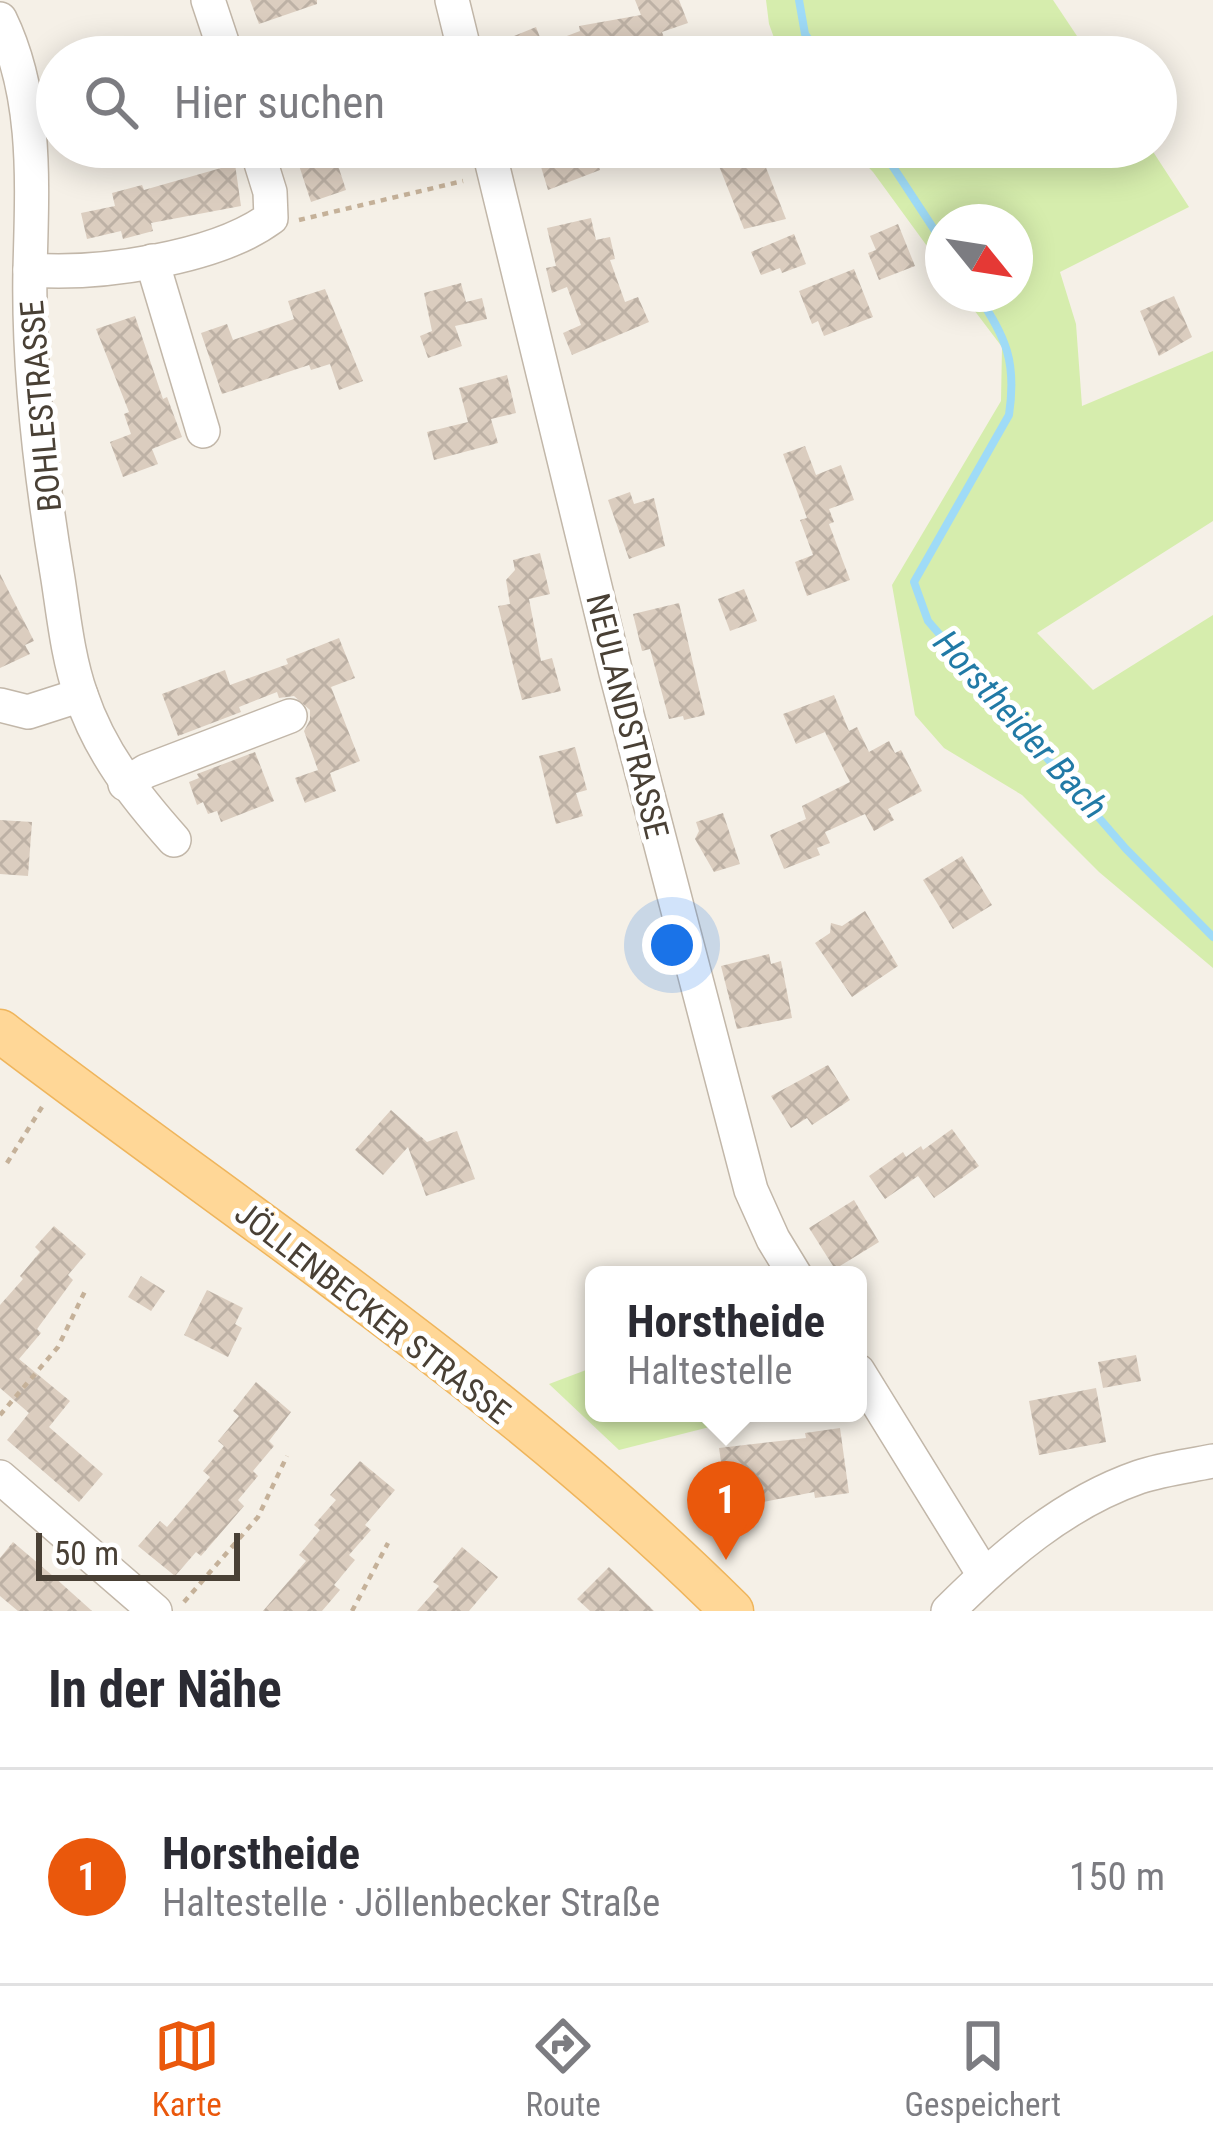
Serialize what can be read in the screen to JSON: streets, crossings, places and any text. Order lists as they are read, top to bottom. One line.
{"streets":{"main road":["JÖLLENBECKER STRASSE"],"street":["BOHLESTRASSE","NEULANDSTRASSE"]},"water":["Horstheider Bach"],"scale_bar":"50 m","north":"bottom right","page":{"search":"Hier suchen","popup":["Horstheide","Haltestelle"],"pins":"1","scale":"50 m","heading":"In der Nähe","list":[{"mark":"1","name":"Horstheide","note":"Haltestelle · Jöllenbecker Straße","value":"150 m"}],"nav":["Karte","Route","Gespeichert"]}}
